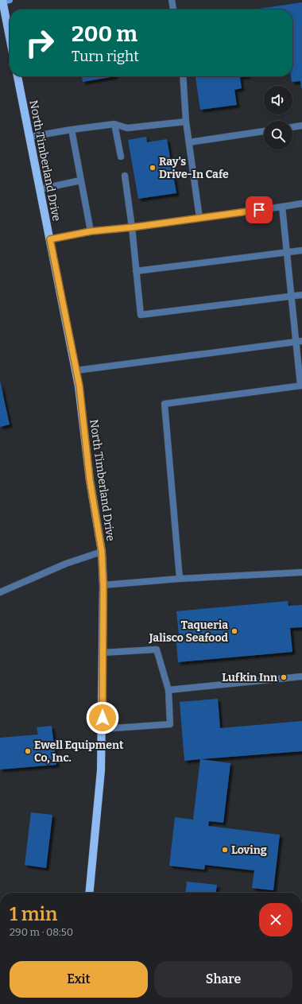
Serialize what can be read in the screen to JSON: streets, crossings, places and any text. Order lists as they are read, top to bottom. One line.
{"streets":{"main road":["North Timberland Drive"]},"places":["Ray's Drive-In Cafe","Taqueria Jalisco Seafood","Lufkin Inn","Ewell Equipment Co, Inc.","Loving"],"page":{"turn":["200 m","Turn right"],"heading":["1 min","290 m · 08:50"],"buttons":["Exit","Share"]}}
